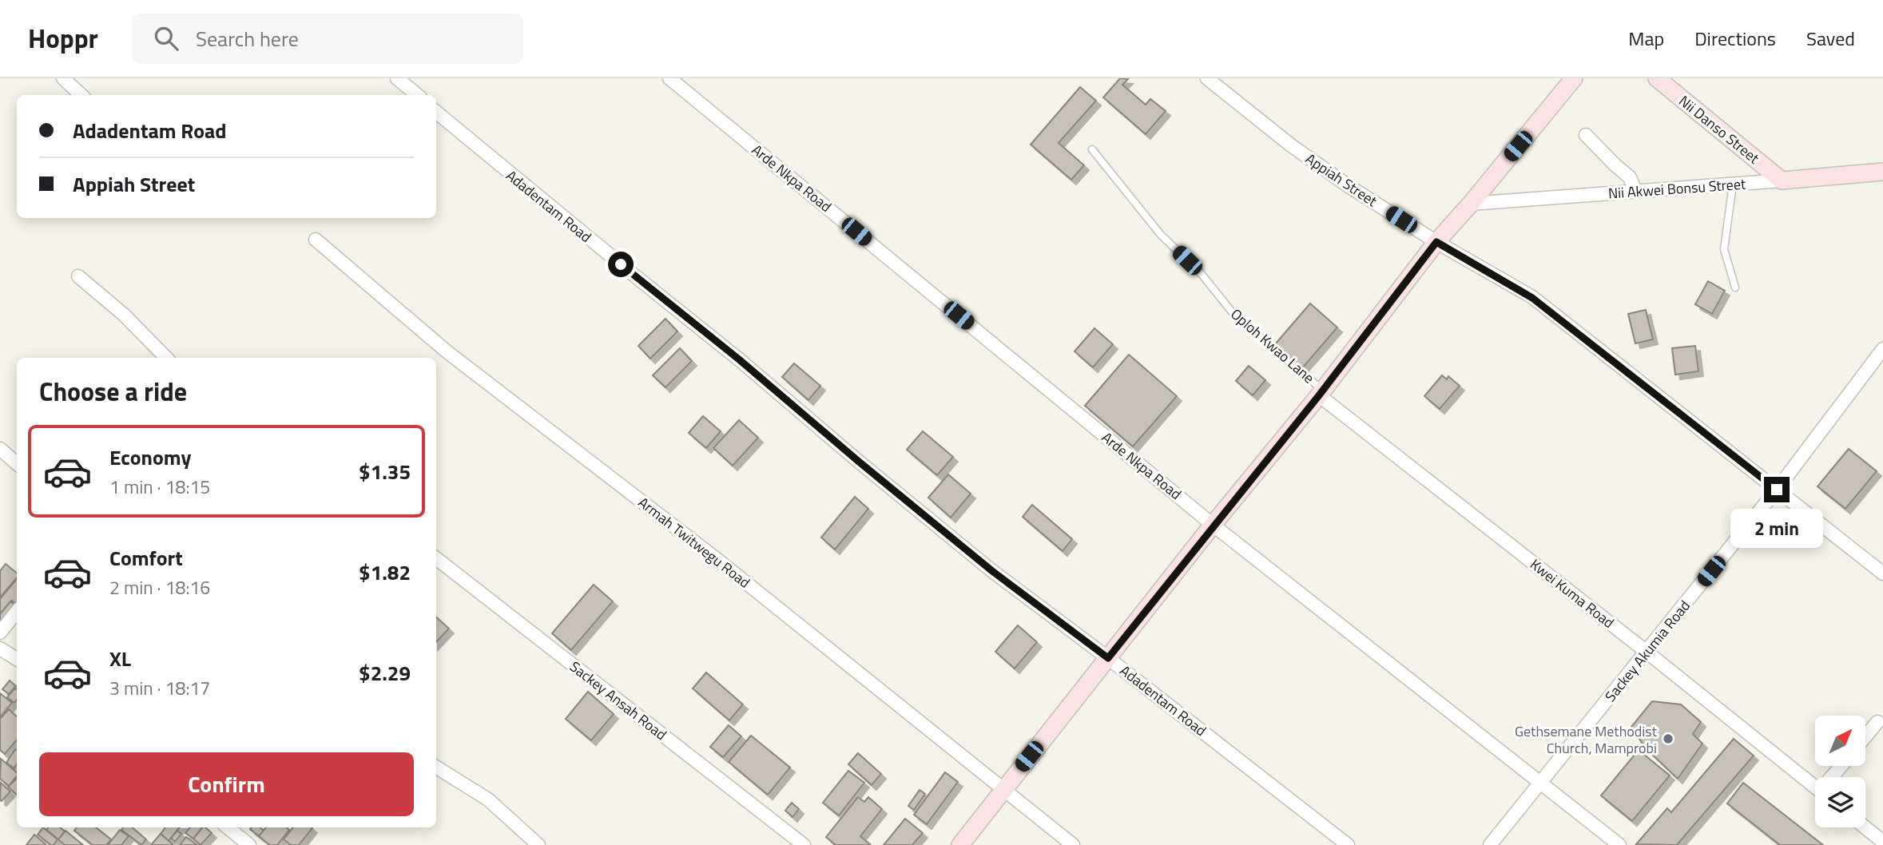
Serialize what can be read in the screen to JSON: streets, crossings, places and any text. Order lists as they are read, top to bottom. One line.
{"streets":{"street":["Nii Danso Street","Arde Nkpa Road","Appiah Street","Nii Akwei Bonsu Street","Adadentam Road","Armah Twitwegu Road","Kwei Kuma Road","Sackey Akumia Road","Sackey Ansah Road"],"lane":["Oploh Kwao Lane"]},"crossings":[["Nii Danso Street","Nii Akwei Bonsu Street"],["Arde Nkpa Road","Sackey Akumia Road"],["Appiah Street","Sackey Akumia Road"],["Oploh Kwao Lane","Kwei Kuma Road"],["Kwei Kuma Road","Sackey Akumia Road"]],"places":["Gethsemane Methodist Church, Mamprobi"],"north":"top right","page":{"header":"Hoppr","search":"Search here","nav":["Map","Directions","Saved"],"banner":["Adadentam Road","Appiah Street"],"heading":"Choose a ride","list":[{"name":"Economy","note":"1 min · 18:15","value":"$1.35"},{"name":"Comfort","note":"2 min · 18:16","value":"$1.82"},{"name":"XL","note":"3 min · 18:17","value":"$2.29"}],"bubble":"2 min","buttons":"Confirm"}}
